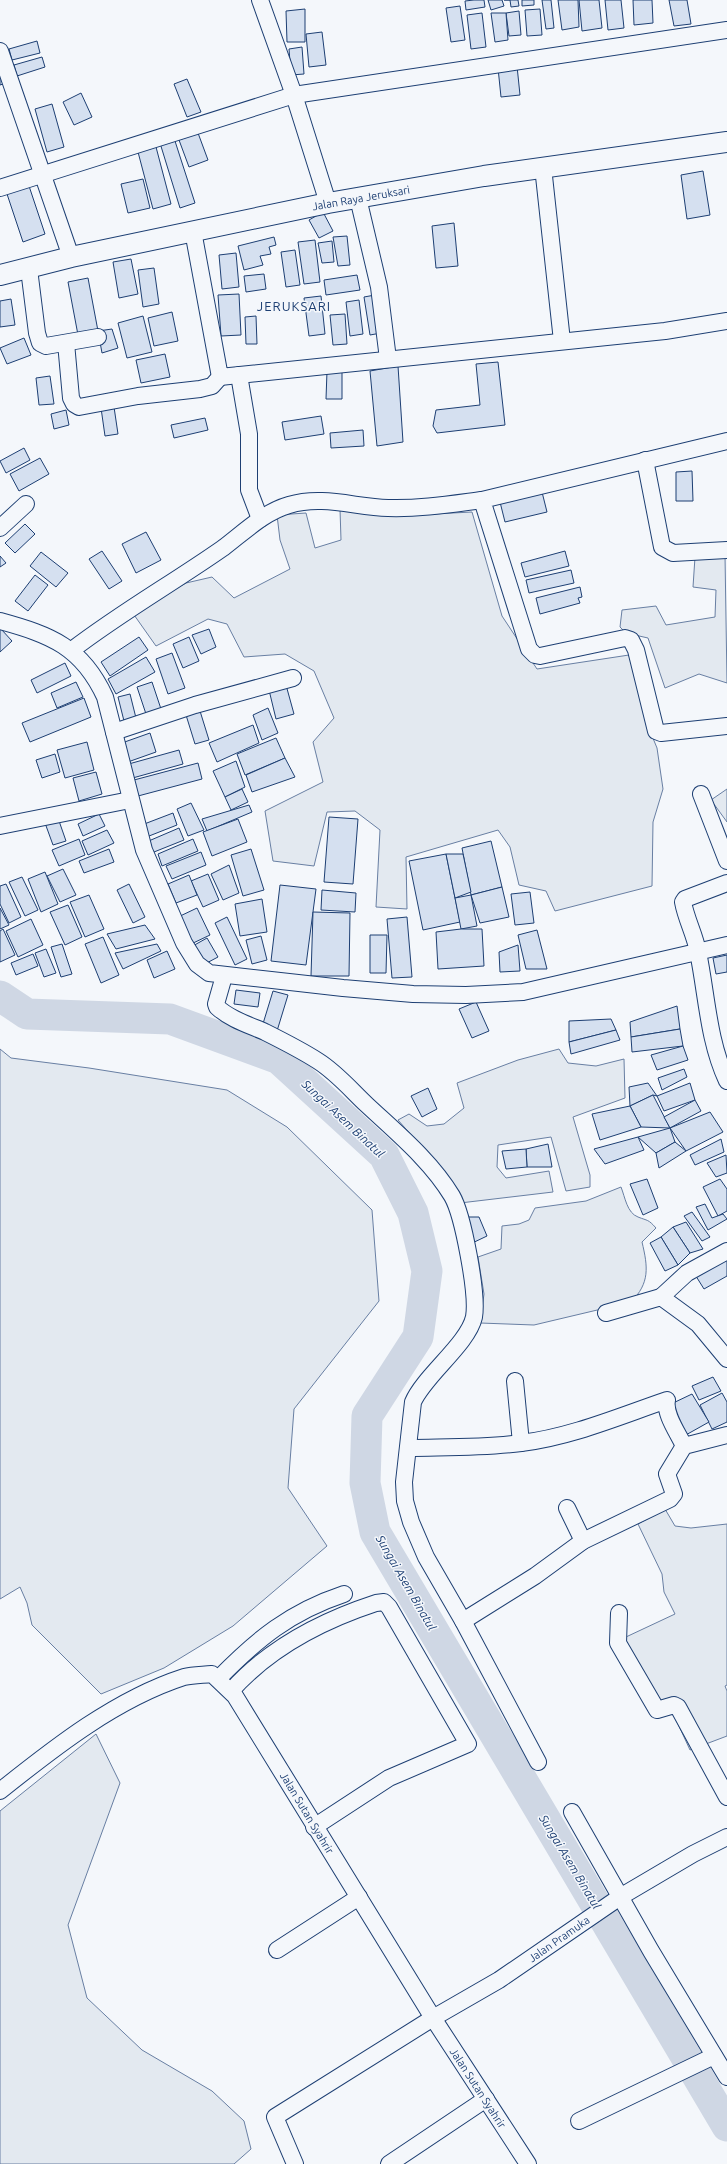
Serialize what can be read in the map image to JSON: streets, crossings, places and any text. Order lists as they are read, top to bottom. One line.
{"streets":{"street":["Jalan Raya Jeruksari","Jalan Sutan Syahrir","Jalan Pramuka"]},"crossings":[["Jalan Sutan Syahrir","Jalan Pramuka"]],"districts":["JERUKSARI"],"water":["Sungai Asem Binatul"]}
